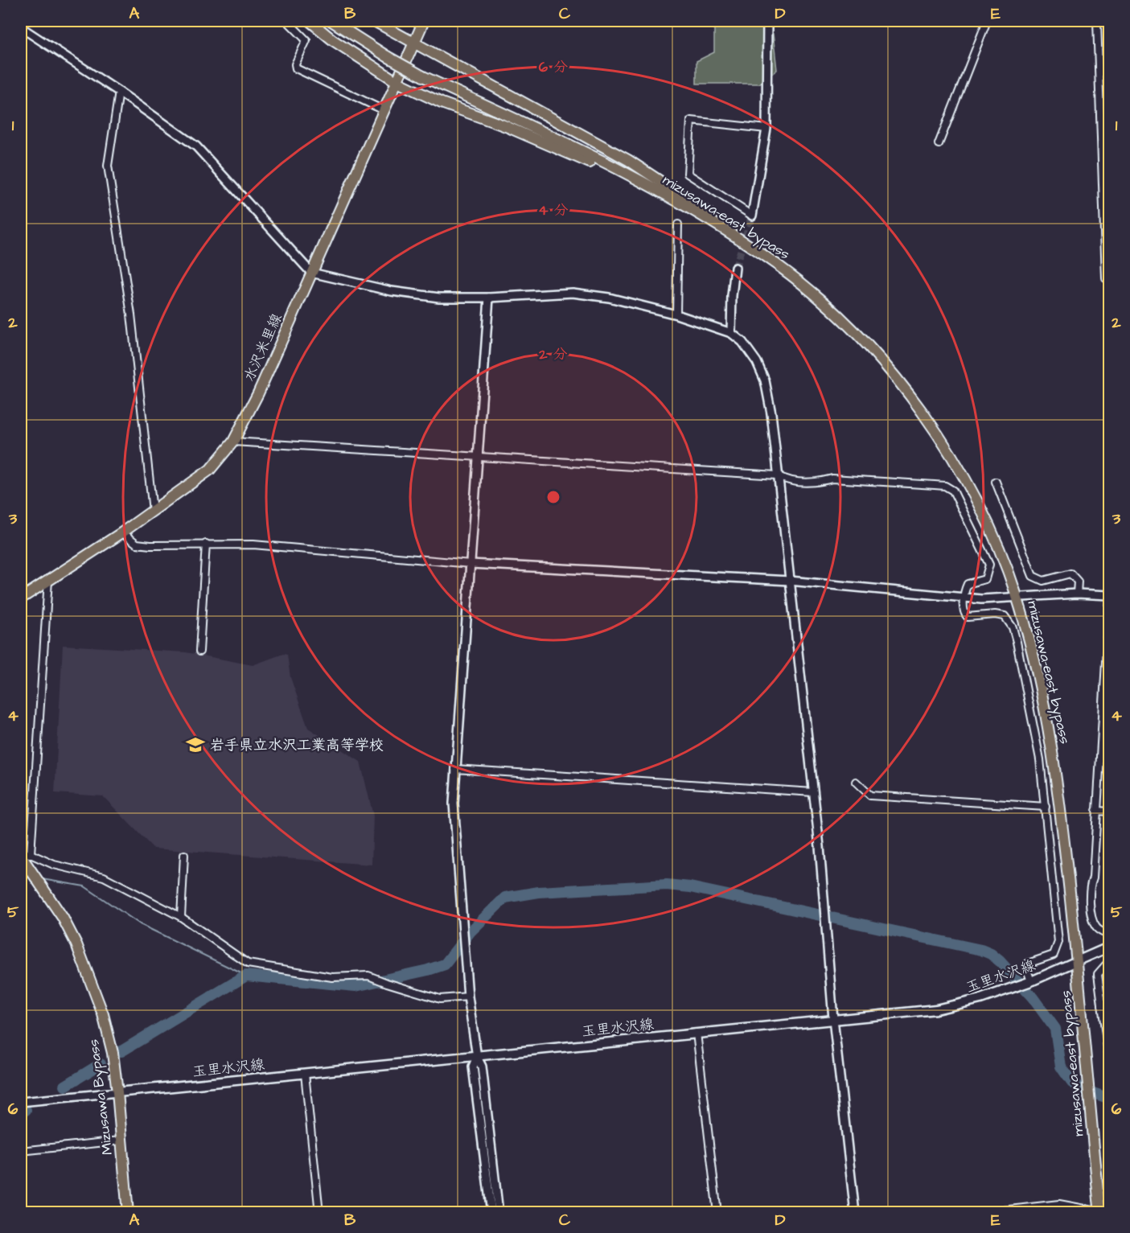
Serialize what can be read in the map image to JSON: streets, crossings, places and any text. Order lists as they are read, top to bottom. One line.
{"streets":{"main road":["mizusawa-east bypass","水沢米里線","玉里水沢線","Mizusawa Bypass"]},"crossings":[["mizusawa-east bypass","玉里水沢線"],["玉里水沢線","Mizusawa Bypass"]],"places":{"school or university":["岩手県立水沢工業高等学校"]},"grid":{"columns":["A","B","C","D","E"],"rows":["1","2","3","4","5","6"]},"rings":["6 分","4 分","2 分"]}
